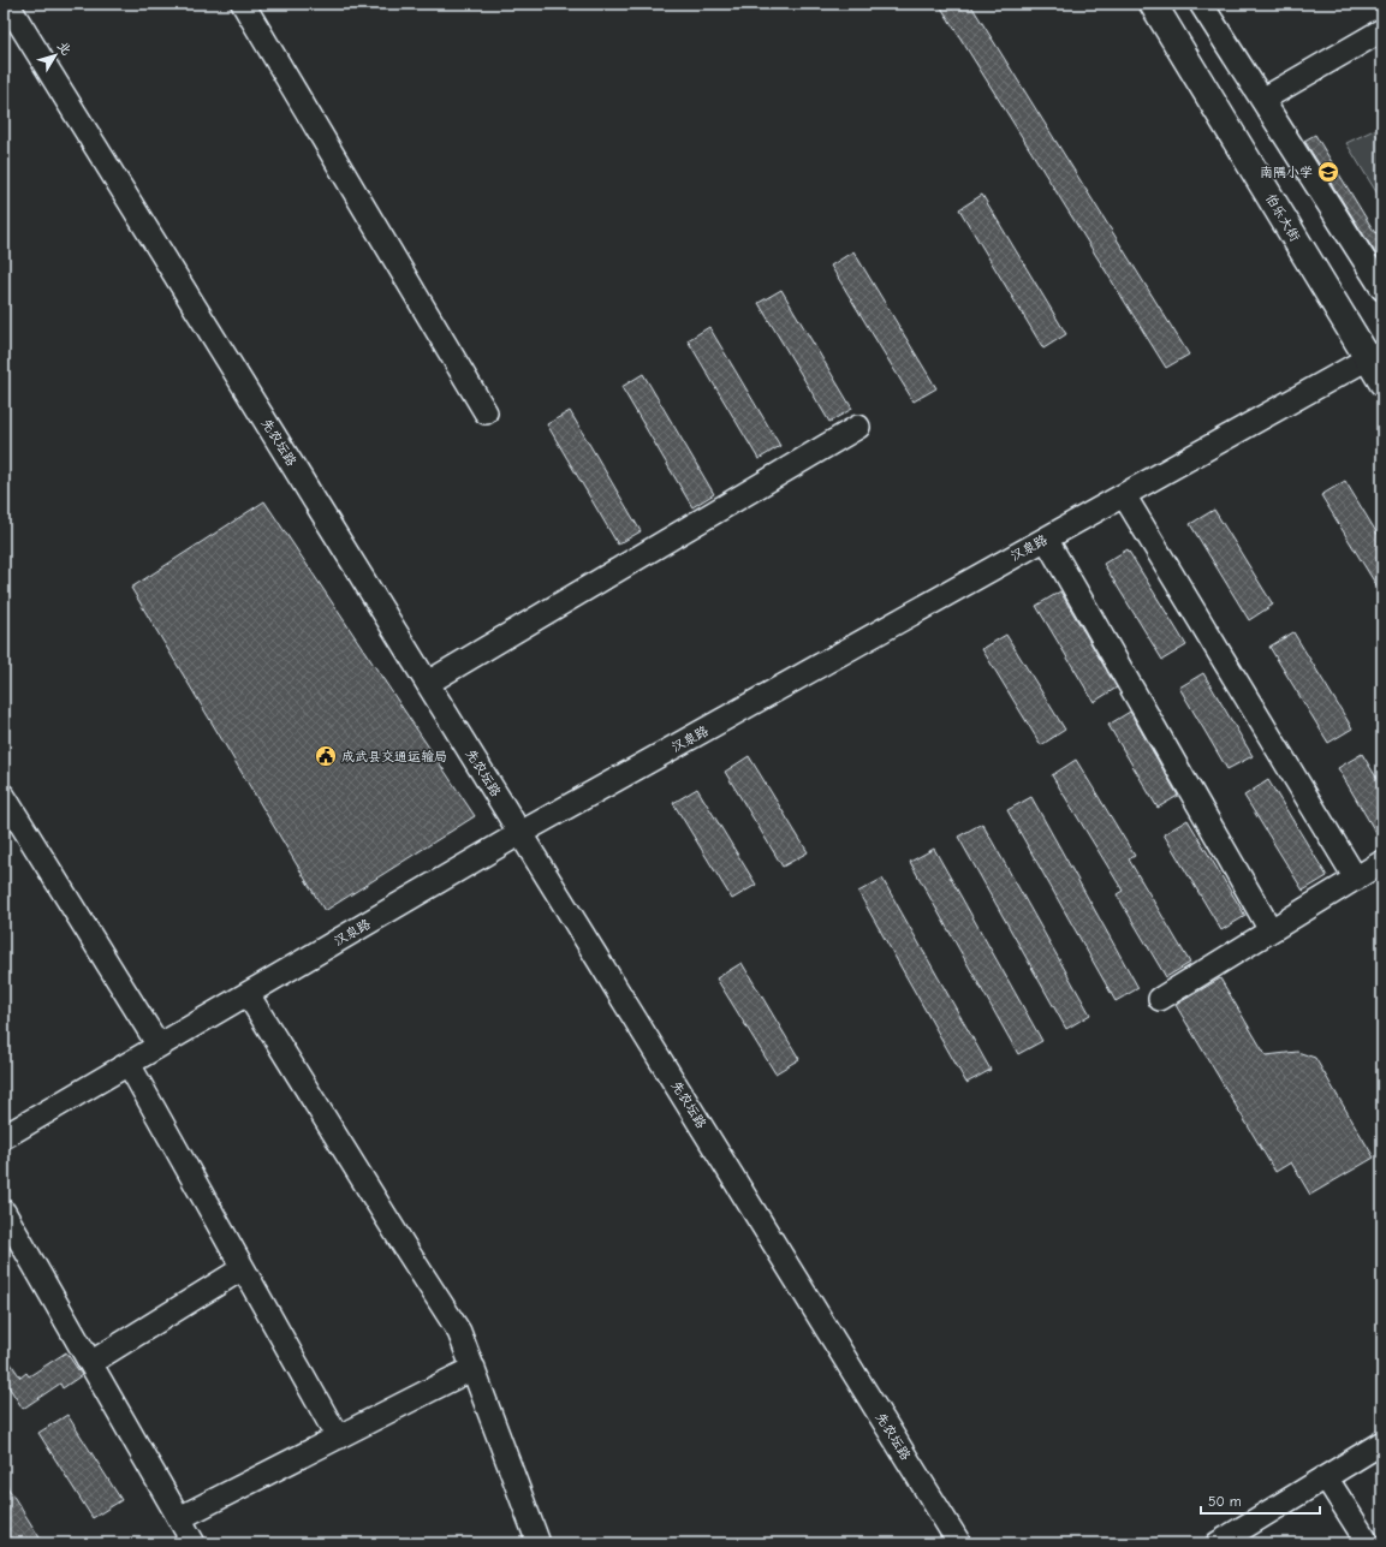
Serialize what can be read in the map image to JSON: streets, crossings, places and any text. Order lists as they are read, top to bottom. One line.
{"streets":{"main road":["伯乐大街"],"street":["先农坛路","汉泉路"]},"crossings":[["伯乐大街","汉泉路"],["先农坛路","汉泉路"]],"places":{"school or university":["南隅小学"],"public building":["成武县交通运输局"]},"scale_bar":"50 m","north":"top right"}
